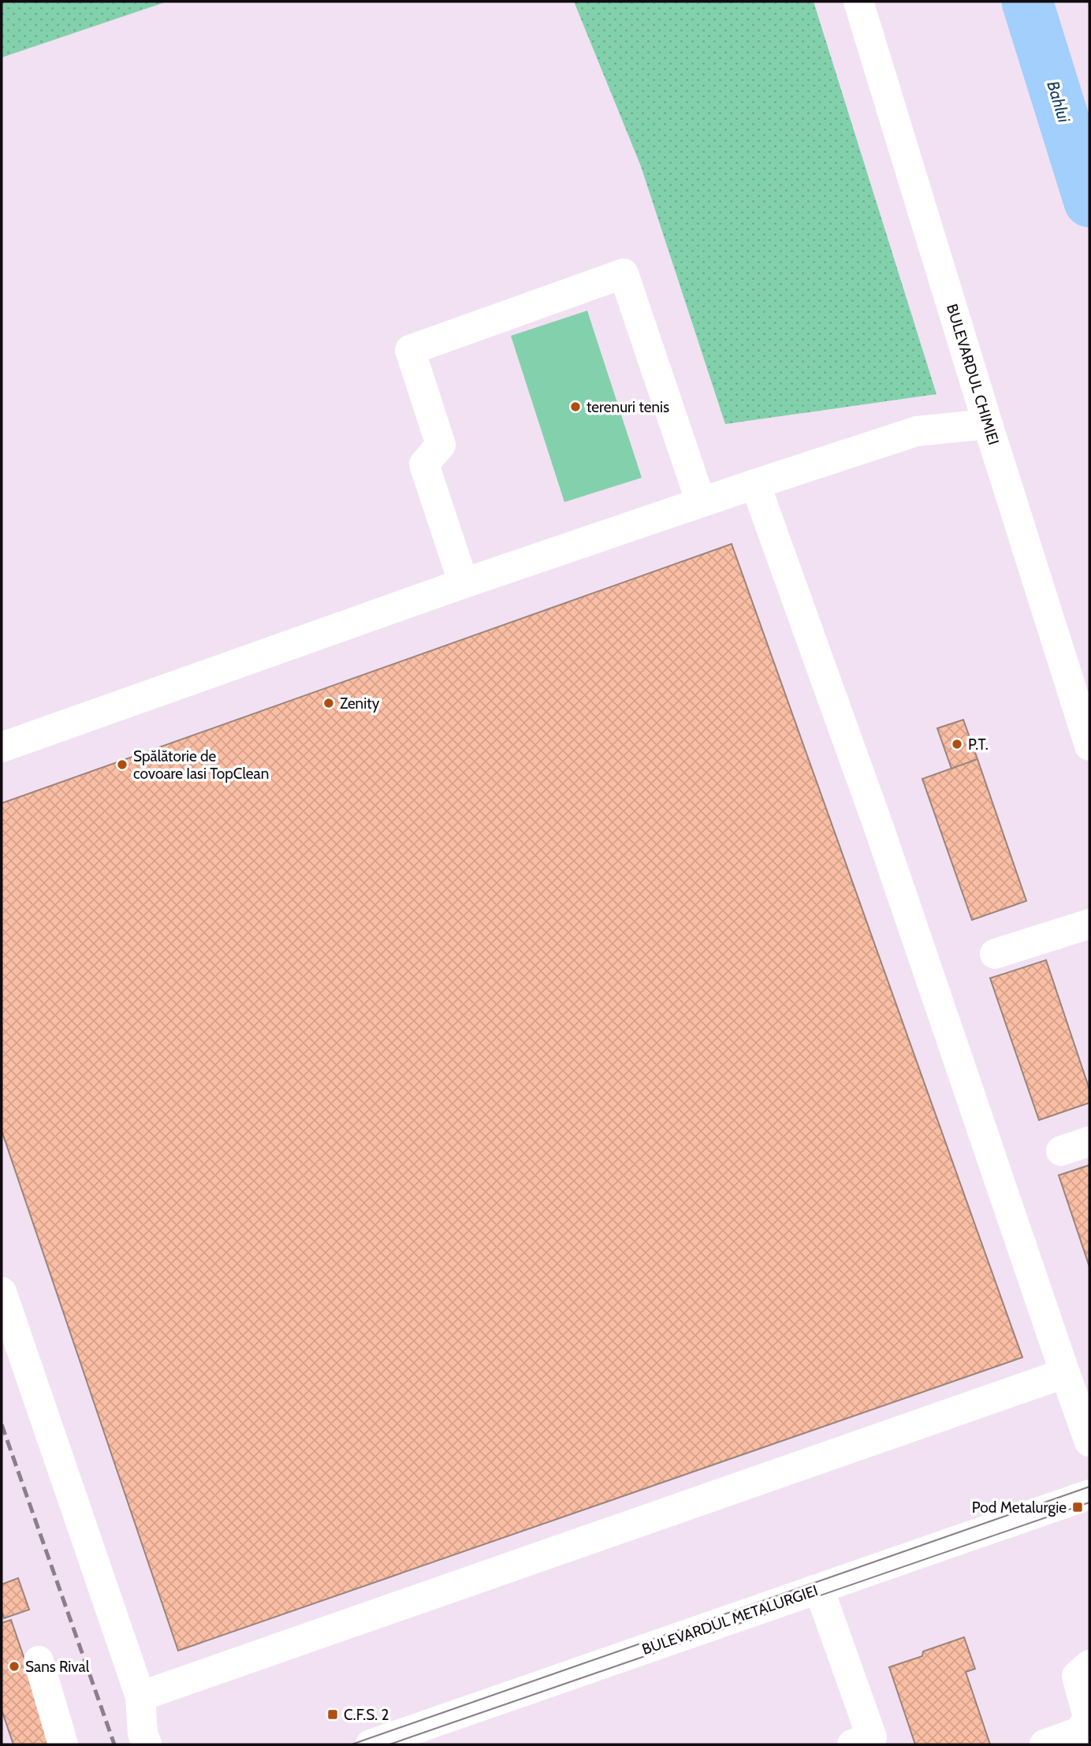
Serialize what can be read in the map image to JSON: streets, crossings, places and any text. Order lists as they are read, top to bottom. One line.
{"streets":{"main road":["BULEVARDUL CHIMIEI","BULEVARDUL METALURGIEI"]},"water":["Bahlui"],"places":{"other":["terenuri tenis","Zenity","P.T.","Spălătorie de covoare Iasi TopClean","Sans Rival"],"transit":["Pod Metalurgie","C.F.S. 2"]}}
